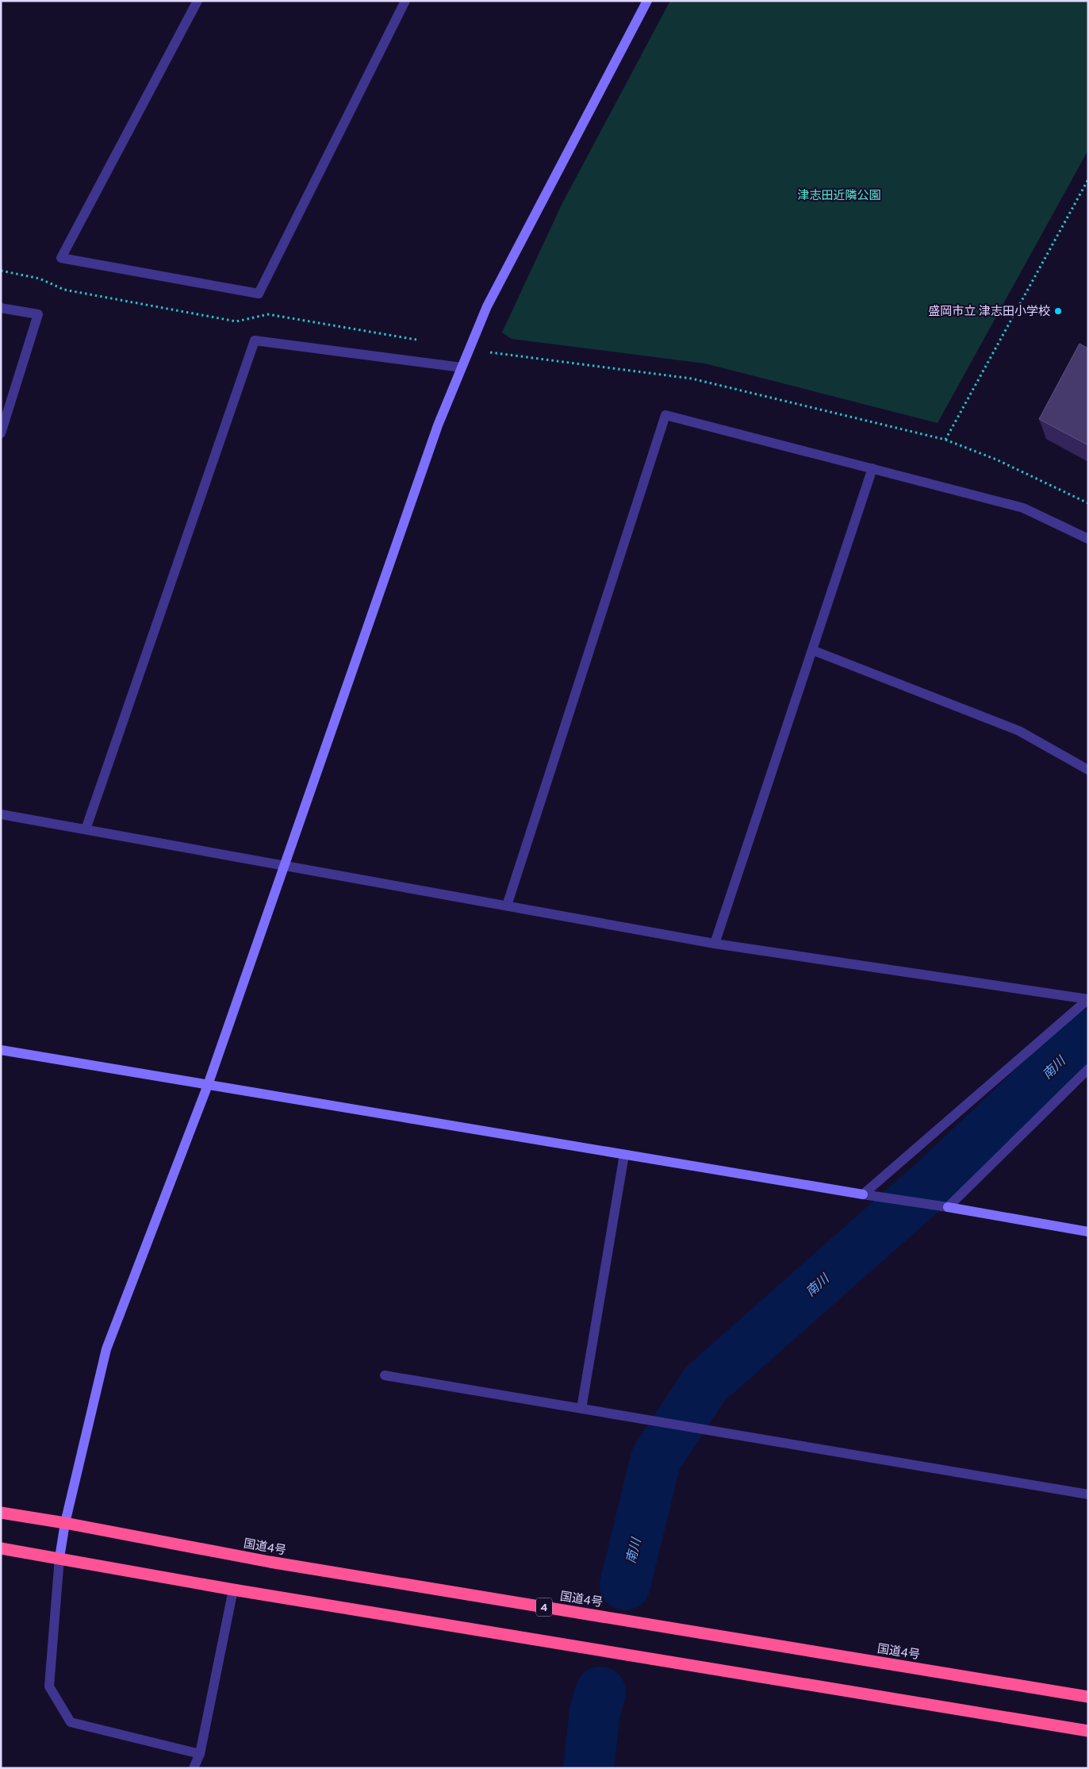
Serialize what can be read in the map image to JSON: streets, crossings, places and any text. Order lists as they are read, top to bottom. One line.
{"streets":{"highway":["国道4号","4"]},"water":["南川"],"parks":["津志田近隣公園"],"places":["盛岡市立 津志田小学校"]}
